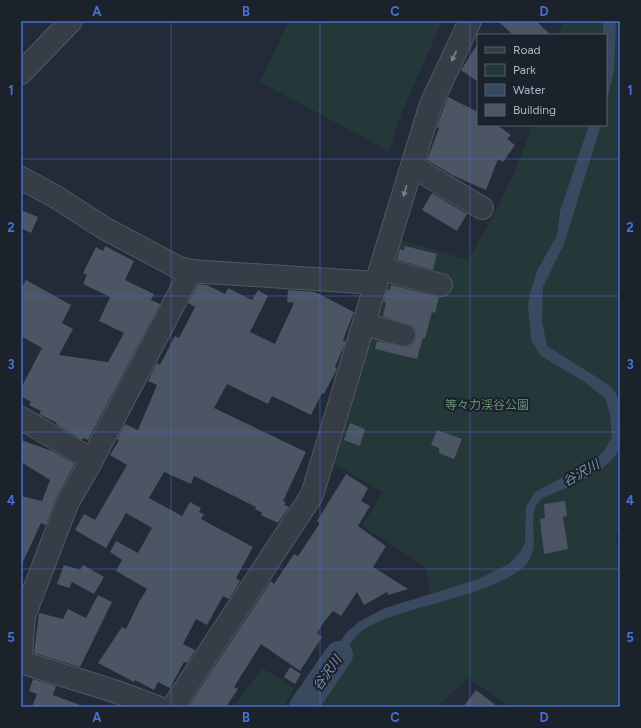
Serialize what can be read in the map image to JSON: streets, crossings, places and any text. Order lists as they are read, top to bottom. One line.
{"water":["谷沢川"],"parks":["等々力渓谷公園"],"legend":["Road","Park","Water","Building"],"grid":{"columns":["A","B","C","D"],"rows":["1","2","3","4","5"]}}
